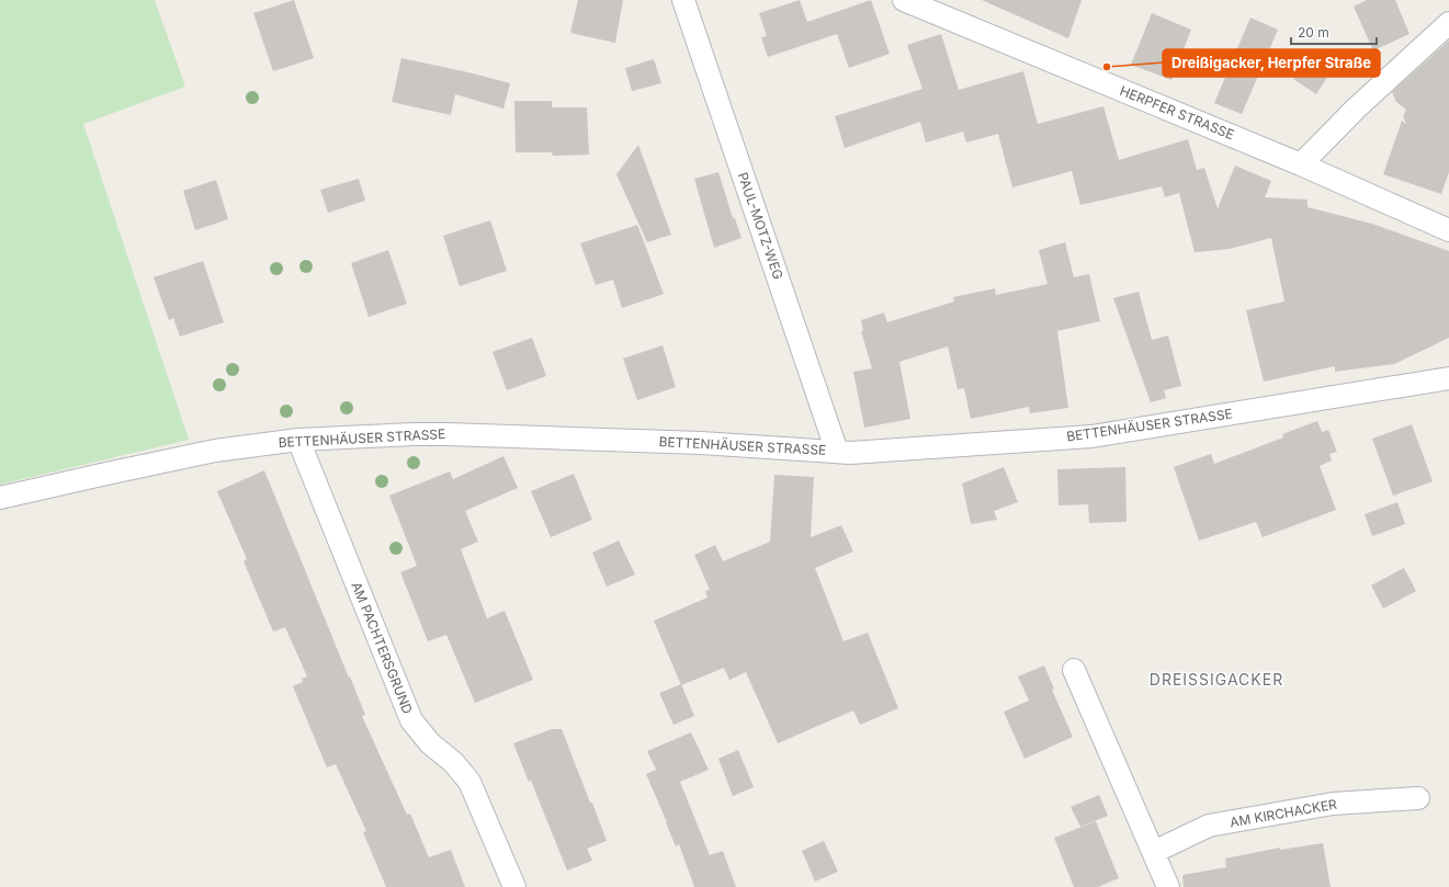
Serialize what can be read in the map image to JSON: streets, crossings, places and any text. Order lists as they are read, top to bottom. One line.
{"streets":{"street":["HERPFER STRASSE","PAUL-MOTZ-WEG","BETTENHÄUSER STRASSE","AM PACHTERSGRUND","AM KIRCHACKER"]},"crossings":[["PAUL-MOTZ-WEG","BETTENHÄUSER STRASSE"],["BETTENHÄUSER STRASSE","AM PACHTERSGRUND"]],"districts":["DREISSIGACKER"],"places":["Dreißigacker, Herpfer Straße"],"scale_bar":"20 m"}
